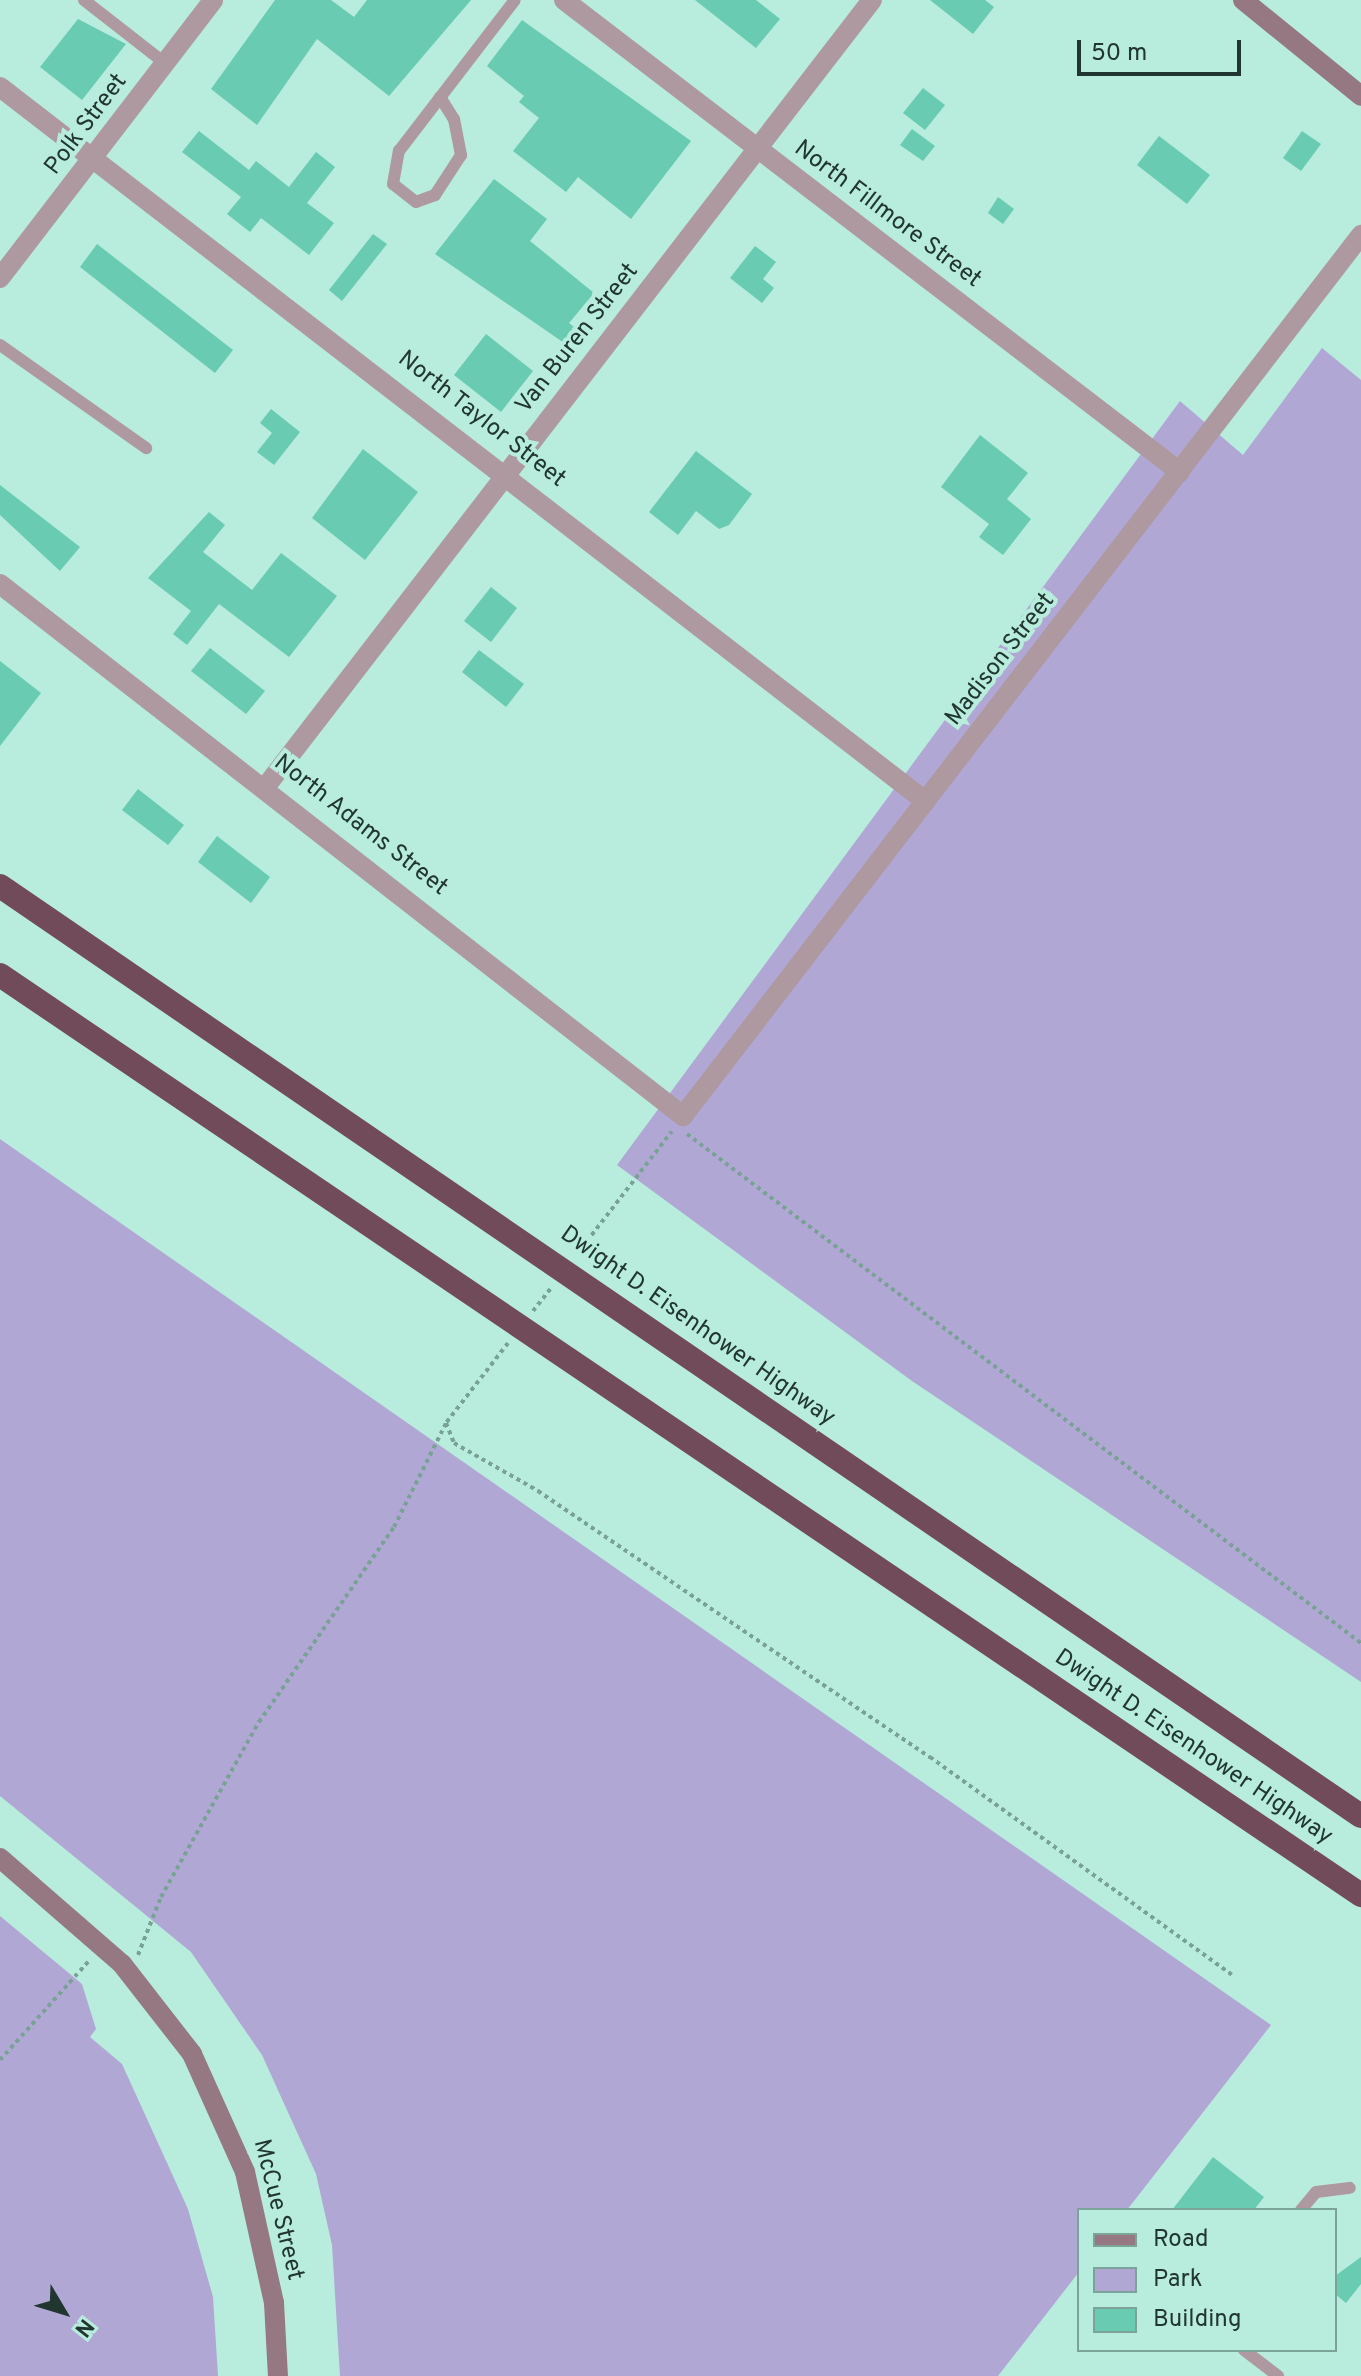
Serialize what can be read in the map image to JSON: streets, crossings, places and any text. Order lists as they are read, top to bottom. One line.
{"streets":{"highway":["Dwight D. Eisenhower Highway"],"main road":["McCue Street"],"street":["Polk Street","North Fillmore Street","Van Buren Street","North Taylor Street","Madison Street","North Adams Street"]},"crossings":[["Polk Street","North Taylor Street"],["North Fillmore Street","Van Buren Street"],["North Fillmore Street","Madison Street"],["Van Buren Street","North Taylor Street"],["Van Buren Street","North Adams Street"],["North Taylor Street","Madison Street"],["Madison Street","North Adams Street"]],"legend":["Road","Park","Building"],"scale_bar":"50 m","north":"bottom right"}
